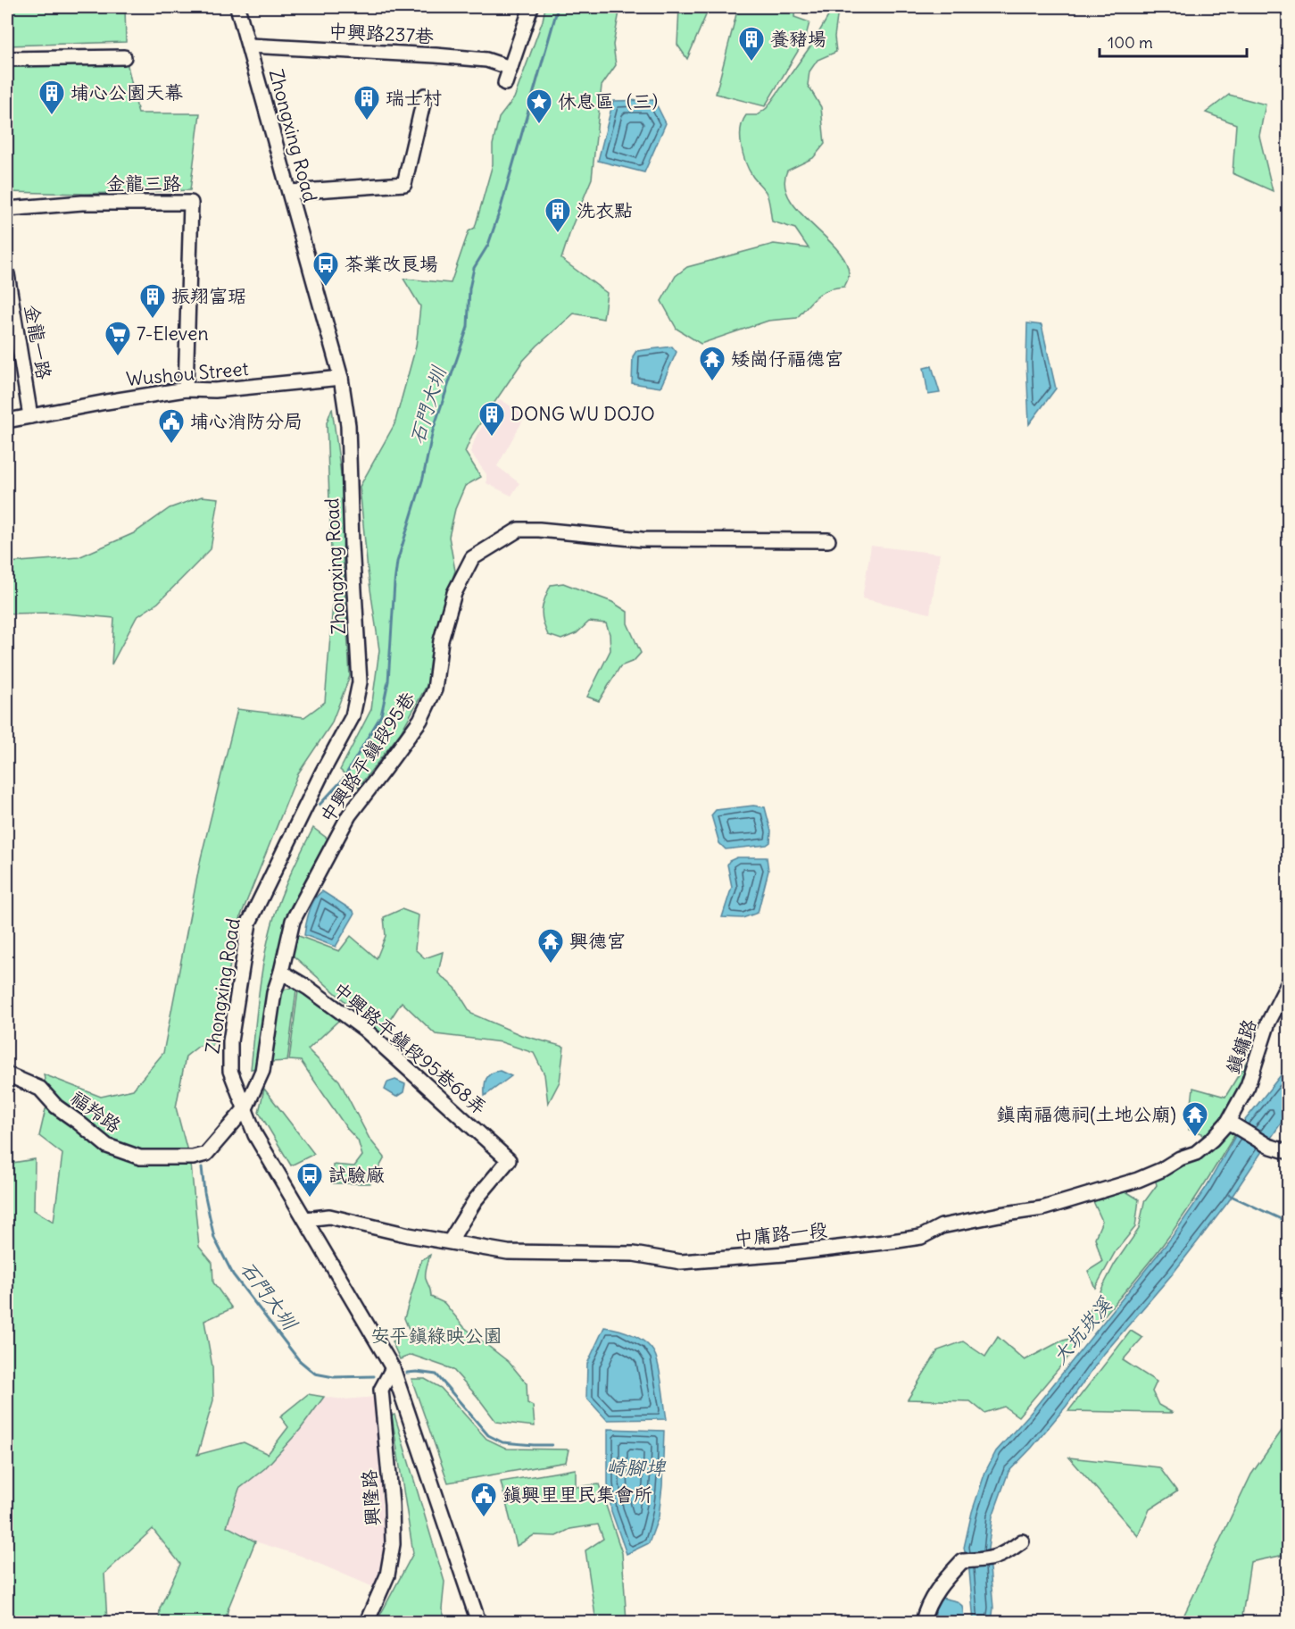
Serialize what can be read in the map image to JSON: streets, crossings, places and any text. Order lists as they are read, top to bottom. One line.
{"streets":{"street":["中興路237巷","Zhongxing Road","金龍三路","金龍一路","Wushou Street","中興路平鎮段95巷","鎮鏞路","中興路平鎮段95巷68弄","福羚路","中庸路一段","興隆路"]},"crossings":[["中興路237巷","Zhongxing Road"],["Zhongxing Road","Wushou Street"],["Zhongxing Road","中興路平鎮段95巷"],["Zhongxing Road","福羚路"],["Zhongxing Road","中庸路一段"],["Zhongxing Road","興隆路"],["金龍三路","Wushou Street"],["金龍一路","Wushou Street"],["中興路平鎮段95巷","中興路平鎮段95巷68弄"],["中興路平鎮段95巷","福羚路"],["鎮鏞路","中庸路一段"],["中興路平鎮段95巷68弄","中庸路一段"]],"water":["石門大圳","大坑崁溪","崎腳埤"],"parks":["安平鎮綠映公園"],"places":{"building":["養豬場","埔心公園天幕","瑞士村","洗衣點","振翔富琚","DONG WU DOJO"],"place":["休息區（三）"],"bus stop":["茶業改良場","試驗廠"],"supermarket":["7-Eleven"],"temple":["矮崗仔福德宮","興德宮","鎮南福德祠(土地公廟)"],"public building":["埔心消防分局","鎮興里里民集會所"]},"scale_bar":"100 m"}
